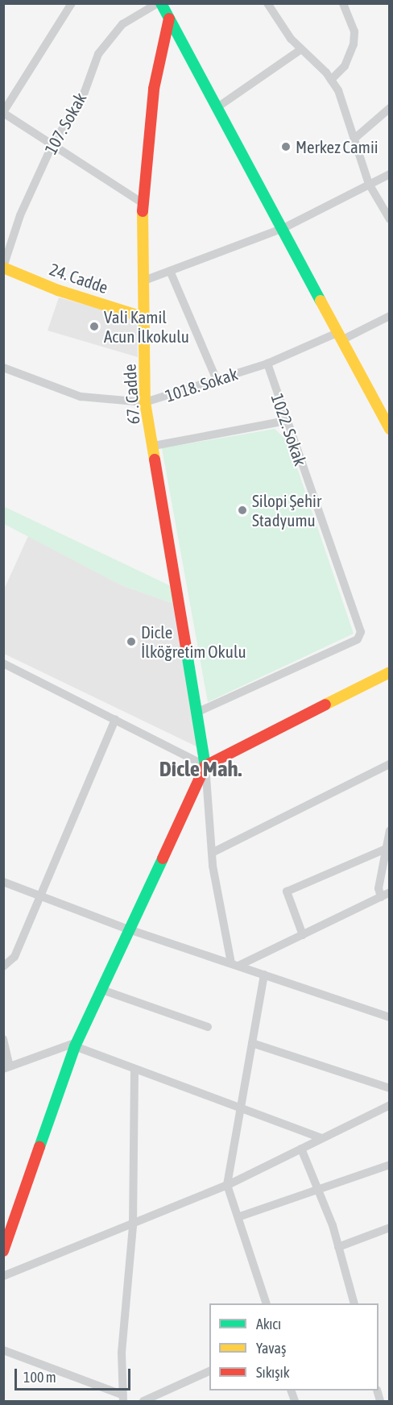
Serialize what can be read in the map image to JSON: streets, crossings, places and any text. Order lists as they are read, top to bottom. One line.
{"streets":{"street":["107. Sokak","24. Cadde","1018. Sokak","67. Cadde","1022. Sokak"]},"crossings":[["107. Sokak","24. Cadde"],["24. Cadde","67. Cadde"],["1018. Sokak","67. Cadde"],["1018. Sokak","1022. Sokak"],["67. Cadde","1022. Sokak"]],"districts":["Dicle Mah."],"places":["Merkez Camii","Vali Kamil Acun İlkokulu","Silopi Şehir Stadyumu","Dicle İlköğretim Okulu"],"legend":["Akıcı","Yavaş","Sıkışık"],"scale_bar":"100 m"}
